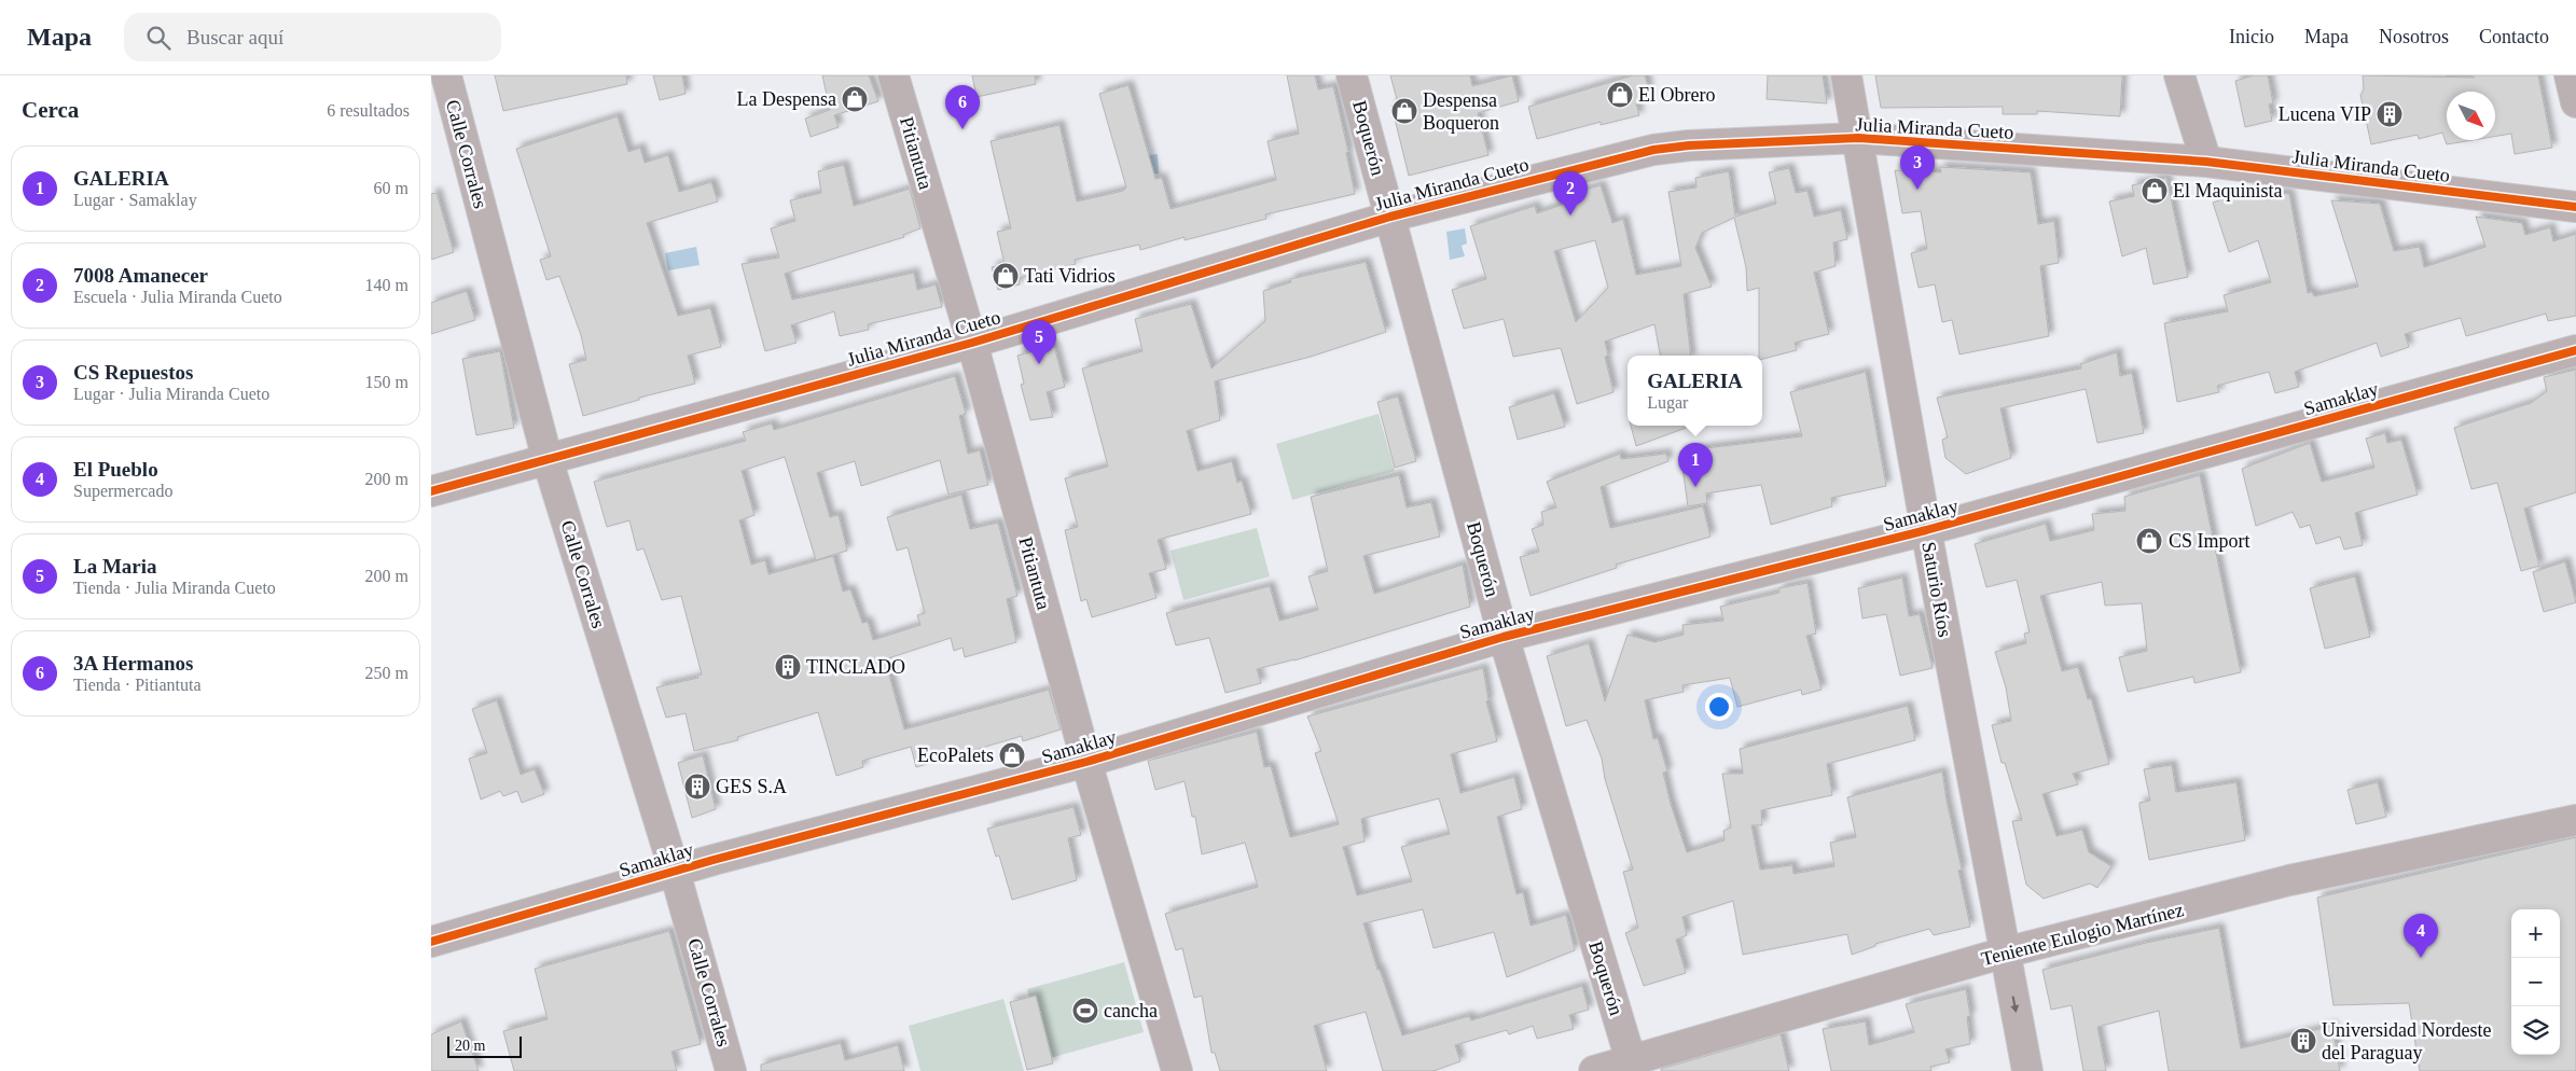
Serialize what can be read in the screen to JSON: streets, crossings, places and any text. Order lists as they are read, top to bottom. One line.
{"streets":{"street":["Julia Miranda Cueto","Boquerón","Pitiantuta","Calle Corrales","Samaklay","Saturio Ríos","Teniente Eulogio Martínez"]},"crossings":[["Julia Miranda Cueto","Boquerón"],["Julia Miranda Cueto","Pitiantuta"],["Julia Miranda Cueto","Calle Corrales"],["Julia Miranda Cueto","Saturio Ríos"],["Boquerón","Samaklay"],["Boquerón","Teniente Eulogio Martínez"],["Pitiantuta","Samaklay"],["Calle Corrales","Samaklay"],["Samaklay","Saturio Ríos"],["Saturio Ríos","Teniente Eulogio Martínez"]],"places":{"shop":["El Obrero","La Despensa","Despensa Boqueron","El Maquinista","Tati Vidrios","CS Import","EcoPalets"],"building":["Lucena VIP","TINCLADO","GES S.A","Universidad Nordeste del Paraguay"],"sports":["cancha"]},"scale_bar":"20 m","north":"bottom right","page":{"header":"Mapa","search":"Buscar aquí","nav":["Inicio","Mapa","Nosotros","Contacto"],"heading":["Cerca","6 resultados"],"pins":["6","3","2","5","1","4"],"list":[{"mark":"1","name":"GALERIA","note":"Lugar · Samaklay","value":"60 m"},{"mark":"2","name":"7008 Amanecer","note":"Escuela · Julia Miranda Cueto","value":"140 m"},{"mark":"3","name":"CS Repuestos","note":"Lugar · Julia Miranda Cueto","value":"150 m"},{"mark":"4","name":"El Pueblo","note":"Supermercado","value":"200 m"},{"mark":"5","name":"La Maria","note":"Tienda · Julia Miranda Cueto","value":"200 m"},{"mark":"6","name":"3A Hermanos","note":"Tienda · Pitiantuta","value":"250 m"}],"popup":["GALERIA","Lugar"],"map_buttons":["+","−"],"scale":"20 m"}}
